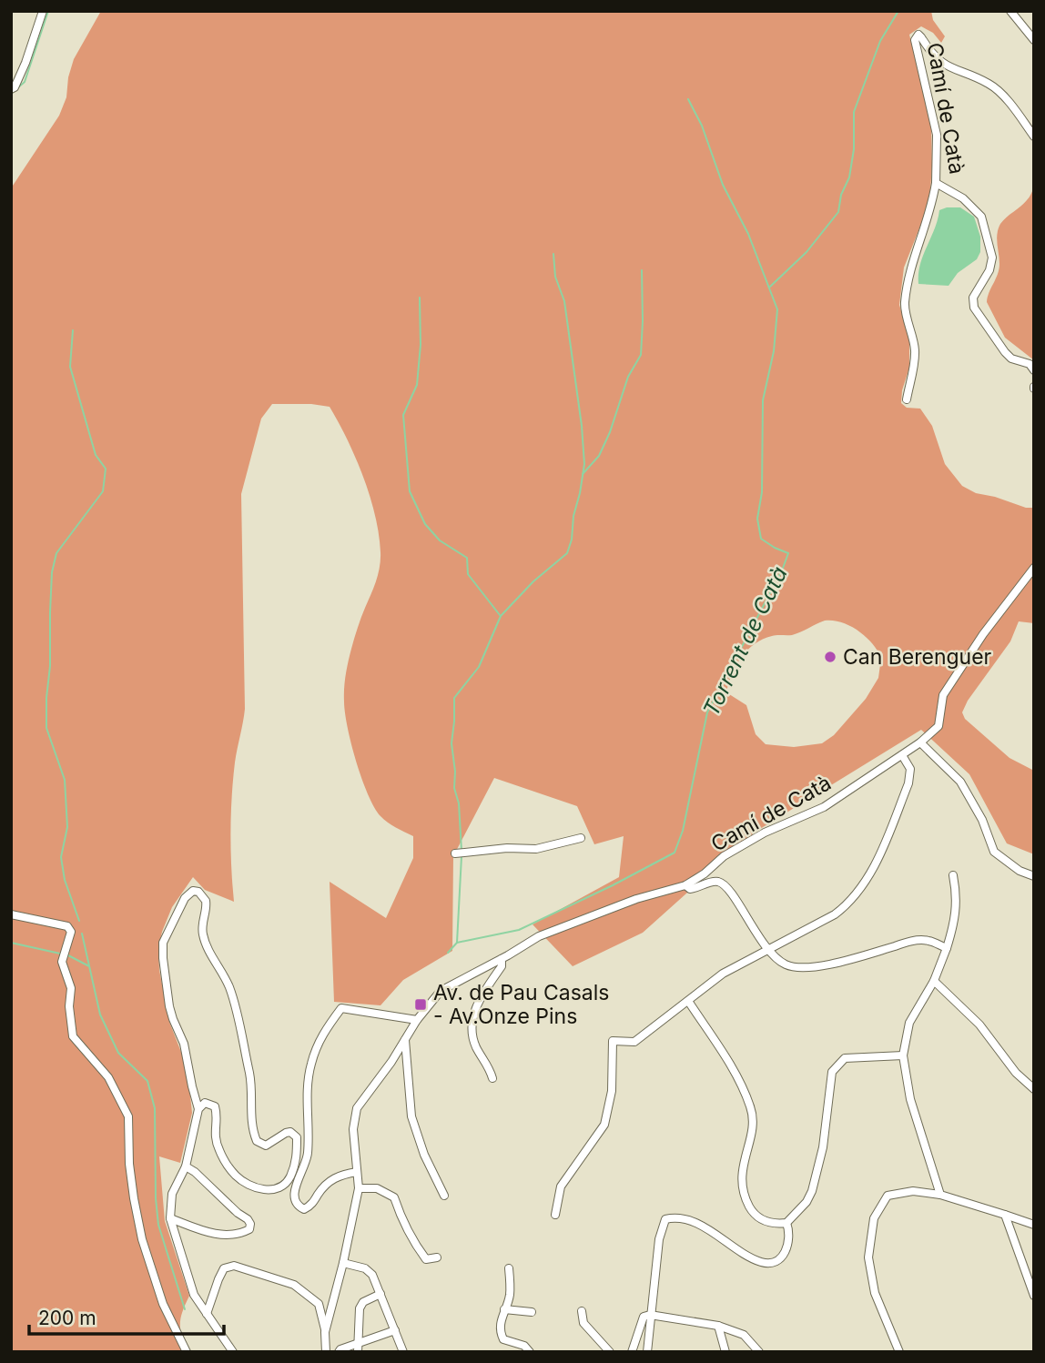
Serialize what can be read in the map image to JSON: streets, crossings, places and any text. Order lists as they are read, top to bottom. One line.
{"streets":{"street":["Camí de Catà"]},"water":["Torrent de Catà"],"places":{"other":["Can Berenguer"],"transit":["Av. de Pau Casals - Av.Onze Pins"]},"scale_bar":"200 m"}
